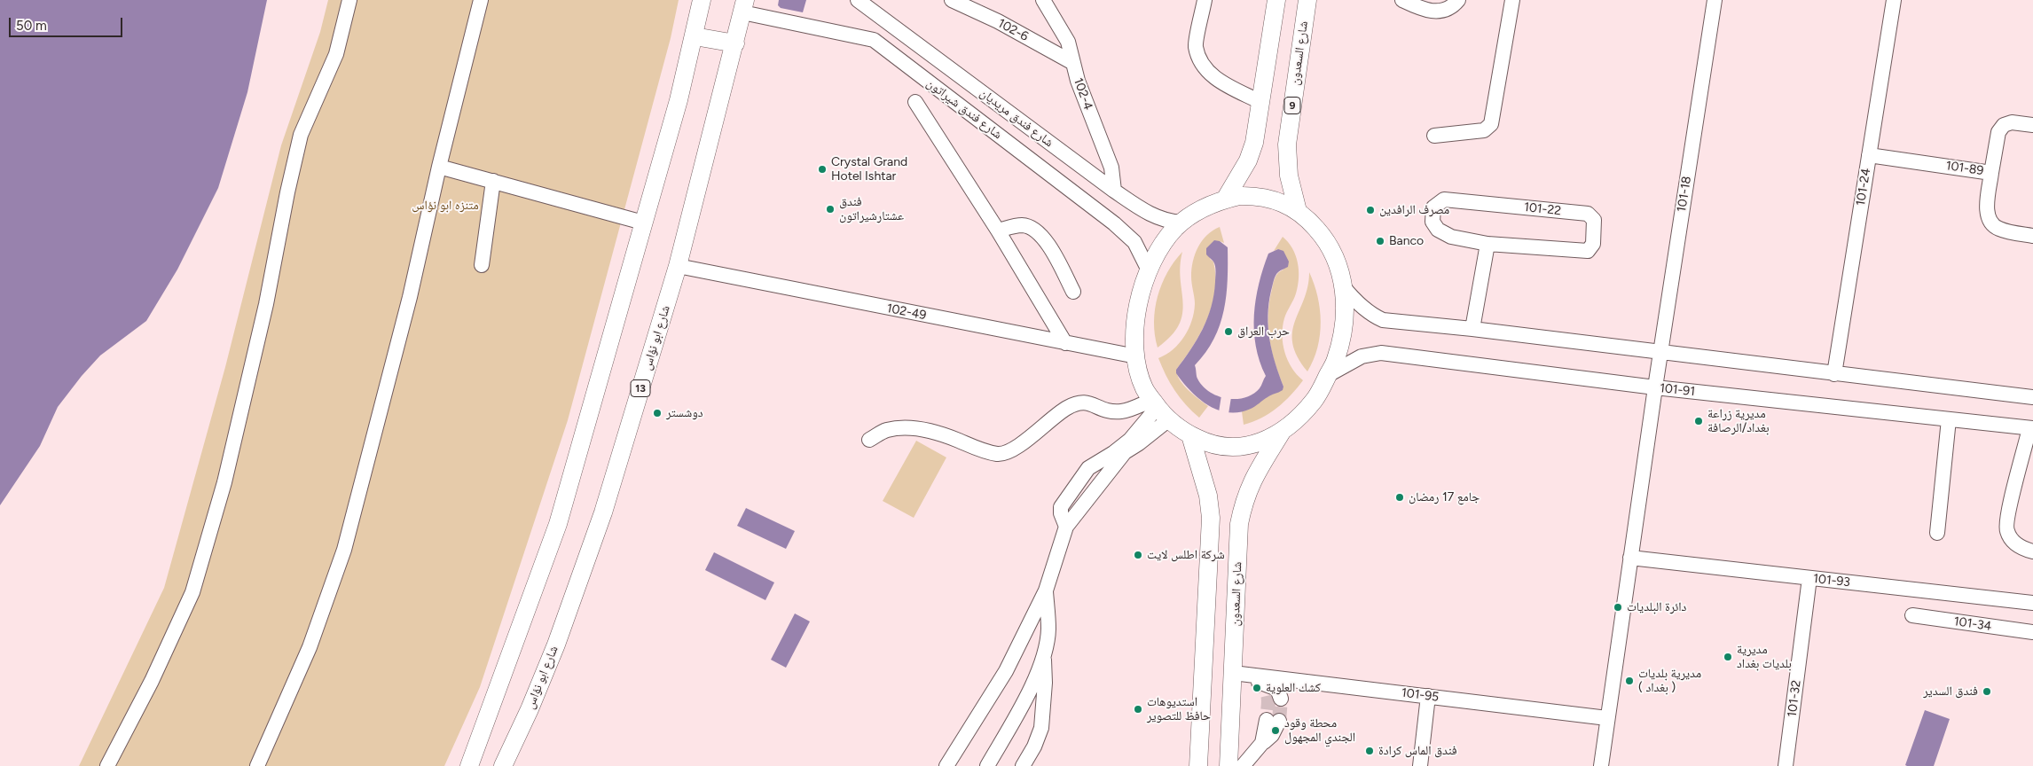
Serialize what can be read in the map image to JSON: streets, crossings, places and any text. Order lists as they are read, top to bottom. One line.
{"streets":{"main road":["شارع السعدون","9","شارع ابو نؤاس","13"],"street":["102-6","102-4","شارع فندق شيراتون","شارع فندق مريديان","101-89","101-24","101-18","101-22","102-49","101-91","101-93","101-34","101-95","101-32"]},"crossings":[["102-6","102-4"],["شارع السعدون","101-95"],["102-4","شارع فندق مريديان"],["شارع فندق شيراتون","شارع ابو نؤاس"],["101-89","101-24"],["101-18","101-91"],["101-18","101-93"],["101-18","101-95"],["102-49","شارع ابو نؤاس"],["101-93","101-32"]],"parks":["متنزه ابو نؤاس"],"places":["Crystal Grand Hotel Ishtar","فندق عشتارشيراتون","مصرف الرافدين","Banco","حرب العراق","دوشستر","مديرية زراعة بغداد/الرصافة","جامع 17 رمضان","شركة اطلس لايت","دائرة البلديات","مديرية بلديات بغداد","مديرية بلديات ( بغداد )","كشك العلوية","فندق السدير","استديوهات حافظ للتصوير","محطة وقود الجندي المجهول","فندق الماس كرادة"],"scale_bar":"50 m"}
